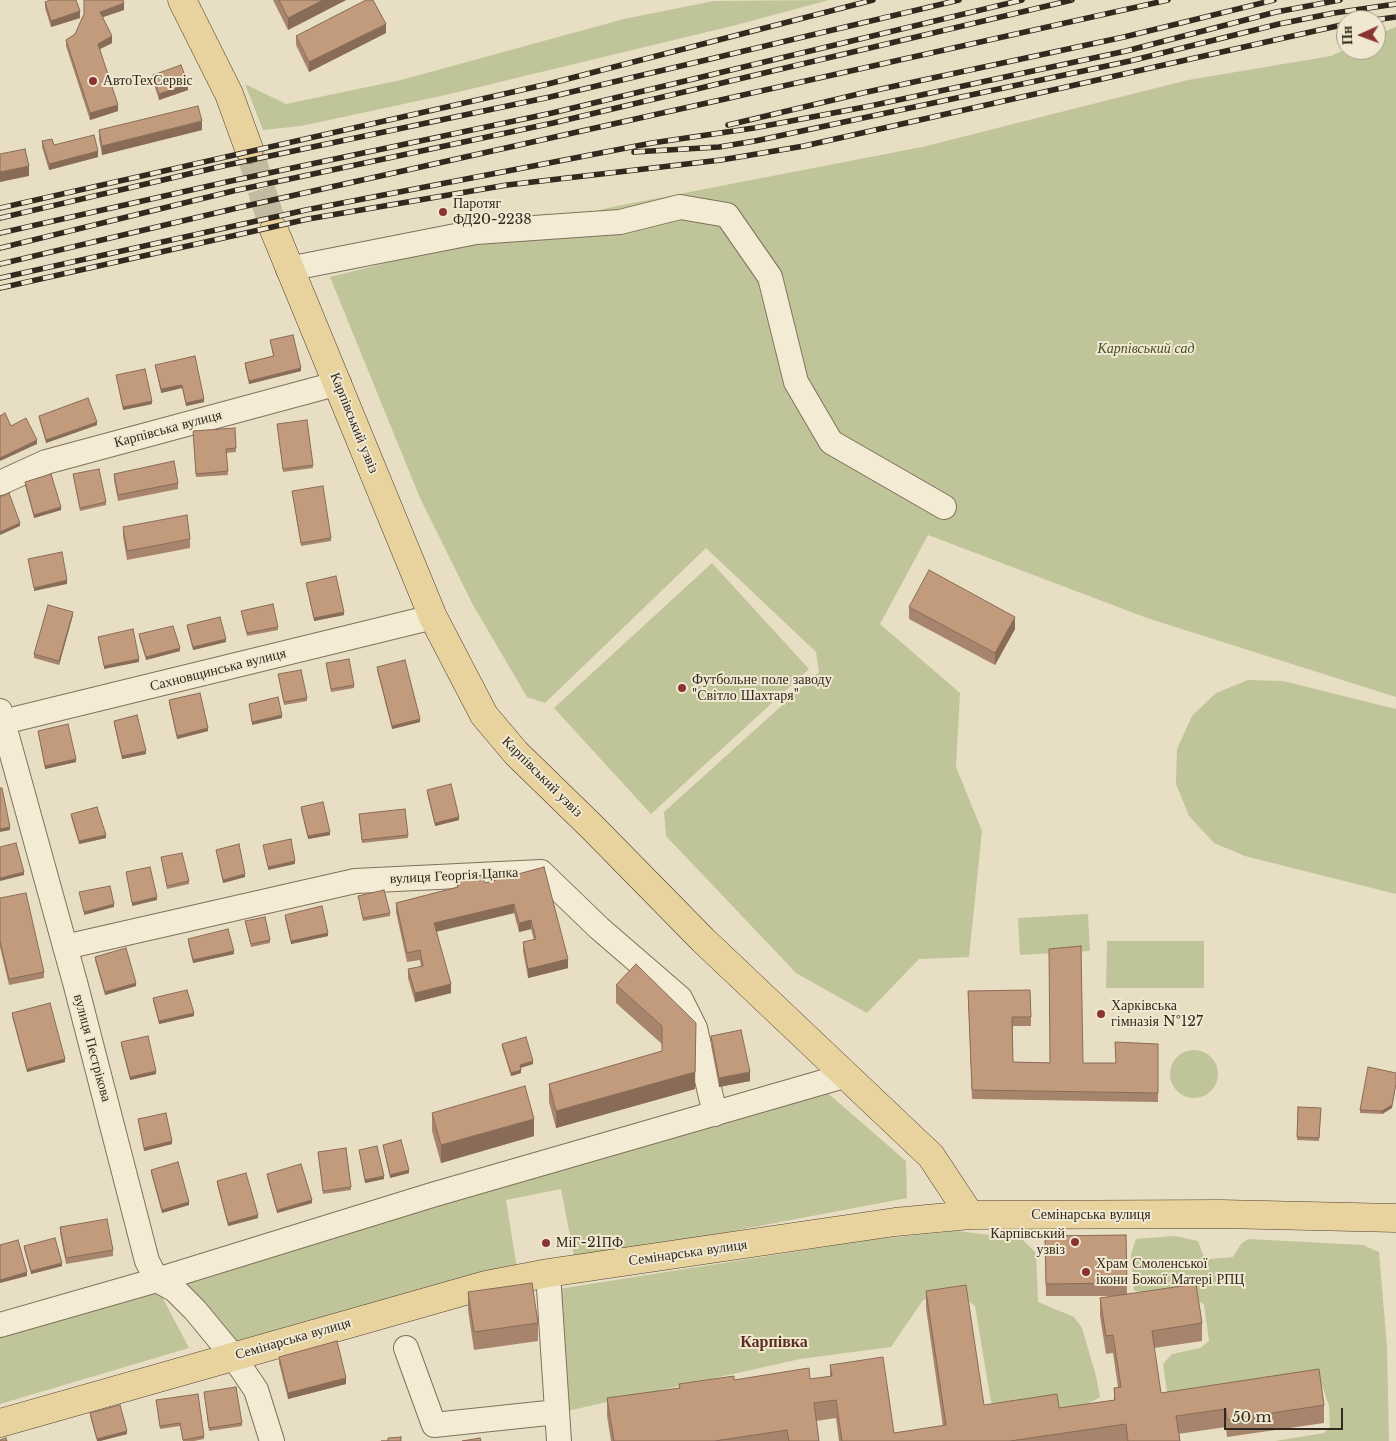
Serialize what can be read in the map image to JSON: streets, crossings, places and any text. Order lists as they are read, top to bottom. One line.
{"streets":{"main road":["Карпівський узвіз","Семінарська вулиця"],"street":["Карпівська вулиця","Сахновщинська вулиця","вулиця Георгія Цапка","вулиця Пестрікова"]},"crossings":[["Карпівський узвіз","Карпівська вулиця"],["Карпівський узвіз","Сахновщинська вулиця"],["Карпівський узвіз","Семінарська вулиця"],["Сахновщинська вулиця","вулиця Пестрікова"],["вулиця Георгія Цапка","вулиця Пестрікова"]],"districts":["Карпівка"],"parks":["Карпівський сад"],"places":["АвтоТехСервіс","Паротяг ФД20-2238","Футбольне поле заводу \"Світло Шахтаря\"","Харківська гімназія №127","Карпівський узвіз","МіГ-21ПФ","Храм Смоленської ікони Божої Матері РПЦ"],"scale_bar":"50 m","north":"left"}
